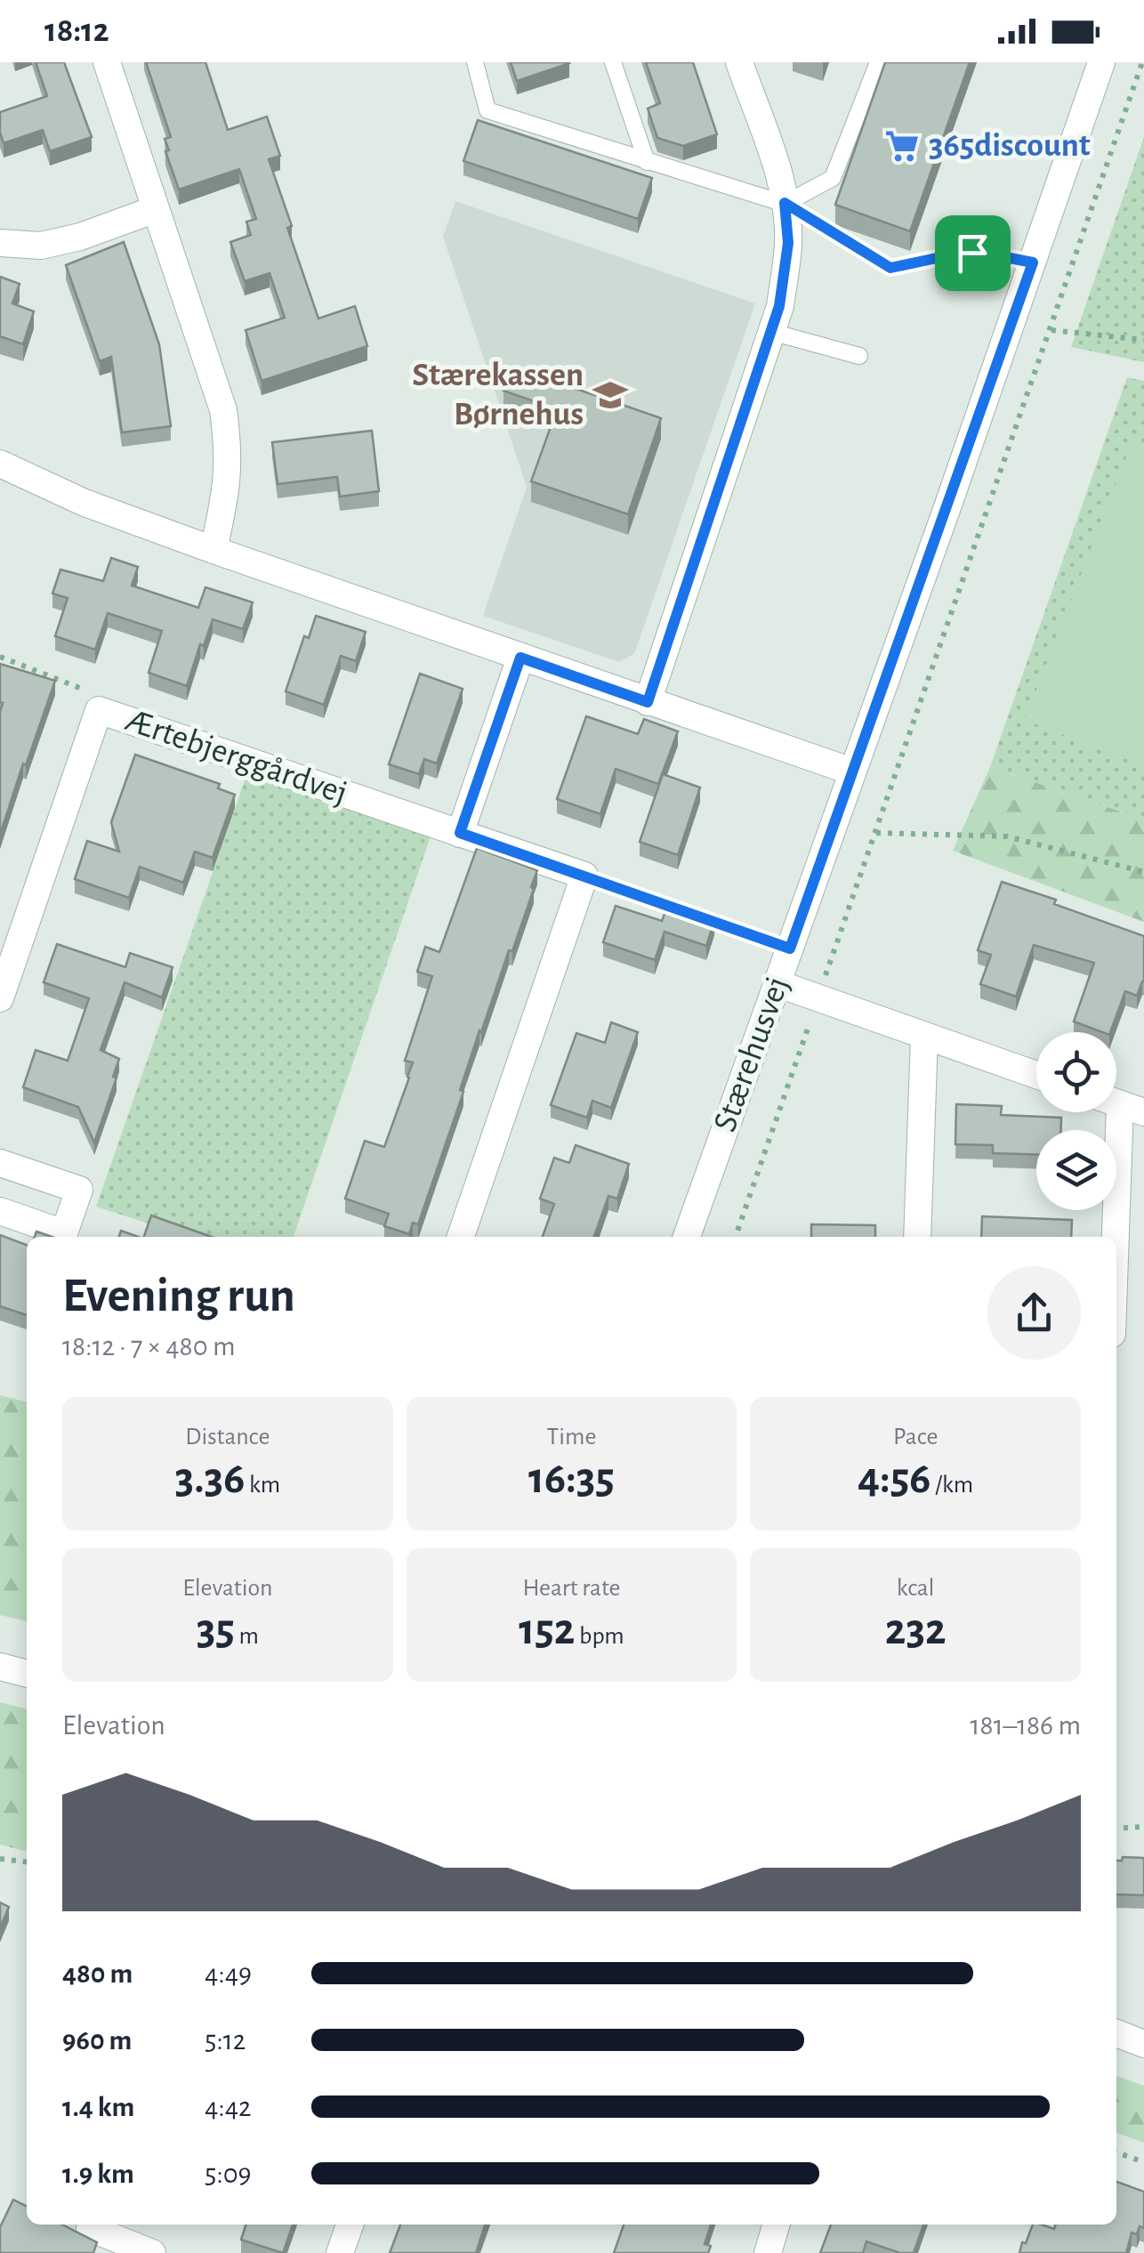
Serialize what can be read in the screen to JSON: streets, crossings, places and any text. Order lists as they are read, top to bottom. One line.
{"streets":{"street":["Ærtebjerggårdvej","Stærehusvej"]},"places":{"supermarket":["365discount"],"school or university":["Stærekassen Børnehus"]},"page":{"status":"18:12","heading":["Evening run","18:12 · 7 × 480 m"],"stats":[["Distance","3.36 km"],["Time","16:35"],["Pace","4:56 /km"],["Elevation","35 m"],["Heart rate","152 bpm"],["kcal","232"]],"chart":["Elevation","181–186 m"],"list":[{"name":"480 m","note":"4:49"},{"name":"960 m","note":"5:12"},{"name":"1.4 km","note":"4:42"},{"name":"1.9 km","note":"5:09"}]}}
